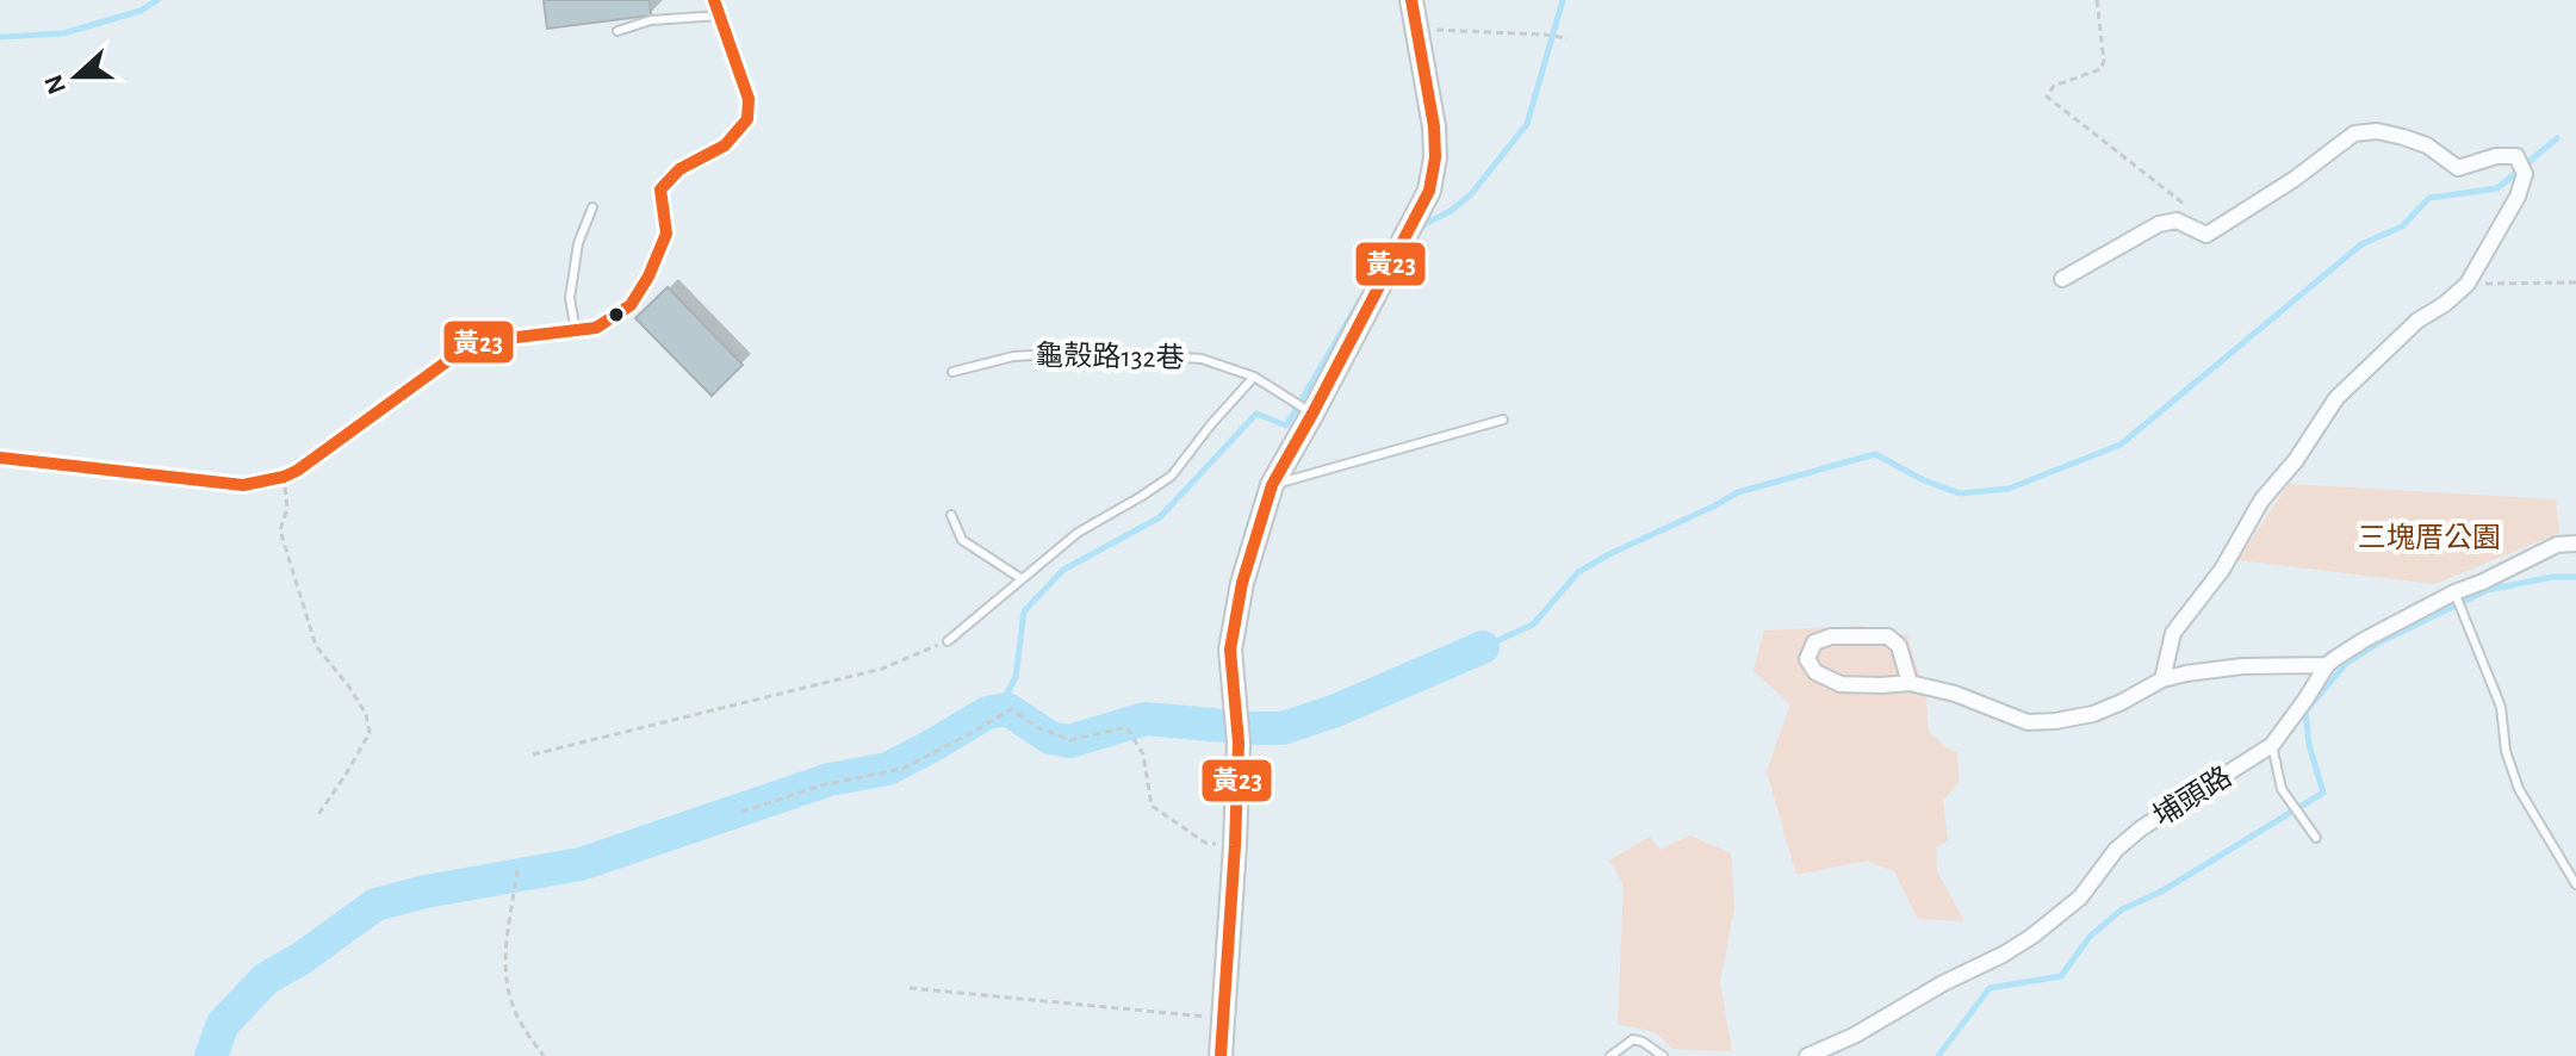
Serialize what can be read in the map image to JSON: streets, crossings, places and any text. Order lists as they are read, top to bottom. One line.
{"streets":{"street":["埔頭路"],"lane":["龜殼路132巷"]},"parks":["三塊厝公園"],"lines":["transit line 黃23"],"north":"left"}
